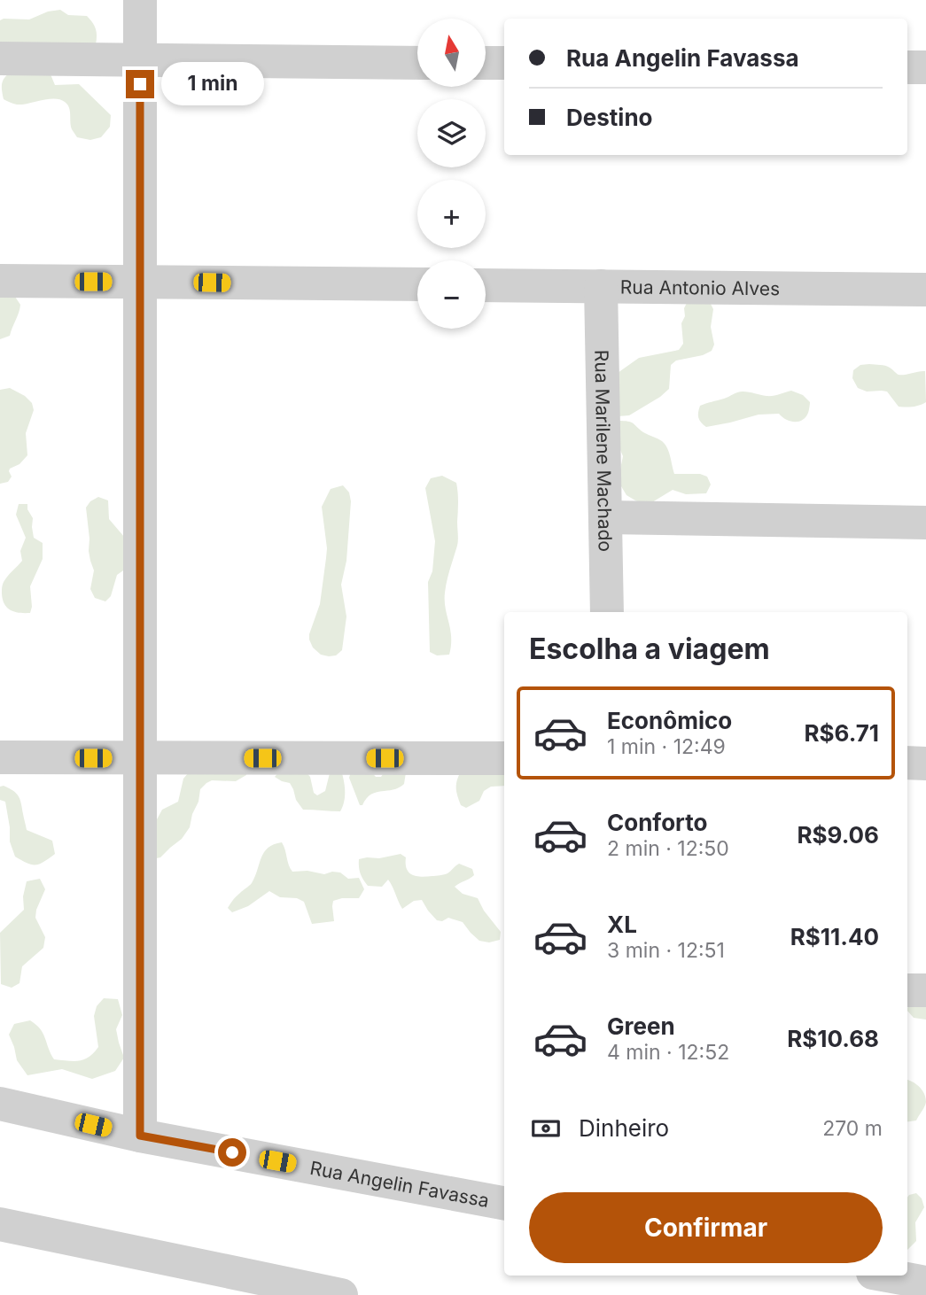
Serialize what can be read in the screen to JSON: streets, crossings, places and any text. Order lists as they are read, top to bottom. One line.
{"streets":{"street":["Rua Antonio Alves","Rua Marilene Machado","Rua Angelin Favassa"]},"crossings":[["Rua Antonio Alves","Rua Marilene Machado"]],"north":"top","page":{"map_buttons":["+","−"],"banner":["Rua Angelin Favassa","Destino"],"bubble":"1 min","heading":"Escolha a viagem","list":[{"name":"Econômico","note":"1 min · 12:49","value":"R$6.71"},{"name":"Conforto","note":"2 min · 12:50","value":"R$9.06"},{"name":"XL","note":"3 min · 12:51","value":"R$11.40"},{"name":"Green","note":"4 min · 12:52","value":"R$10.68"}],"pay":["Dinheiro","270 m"],"buttons":"Confirmar"}}
